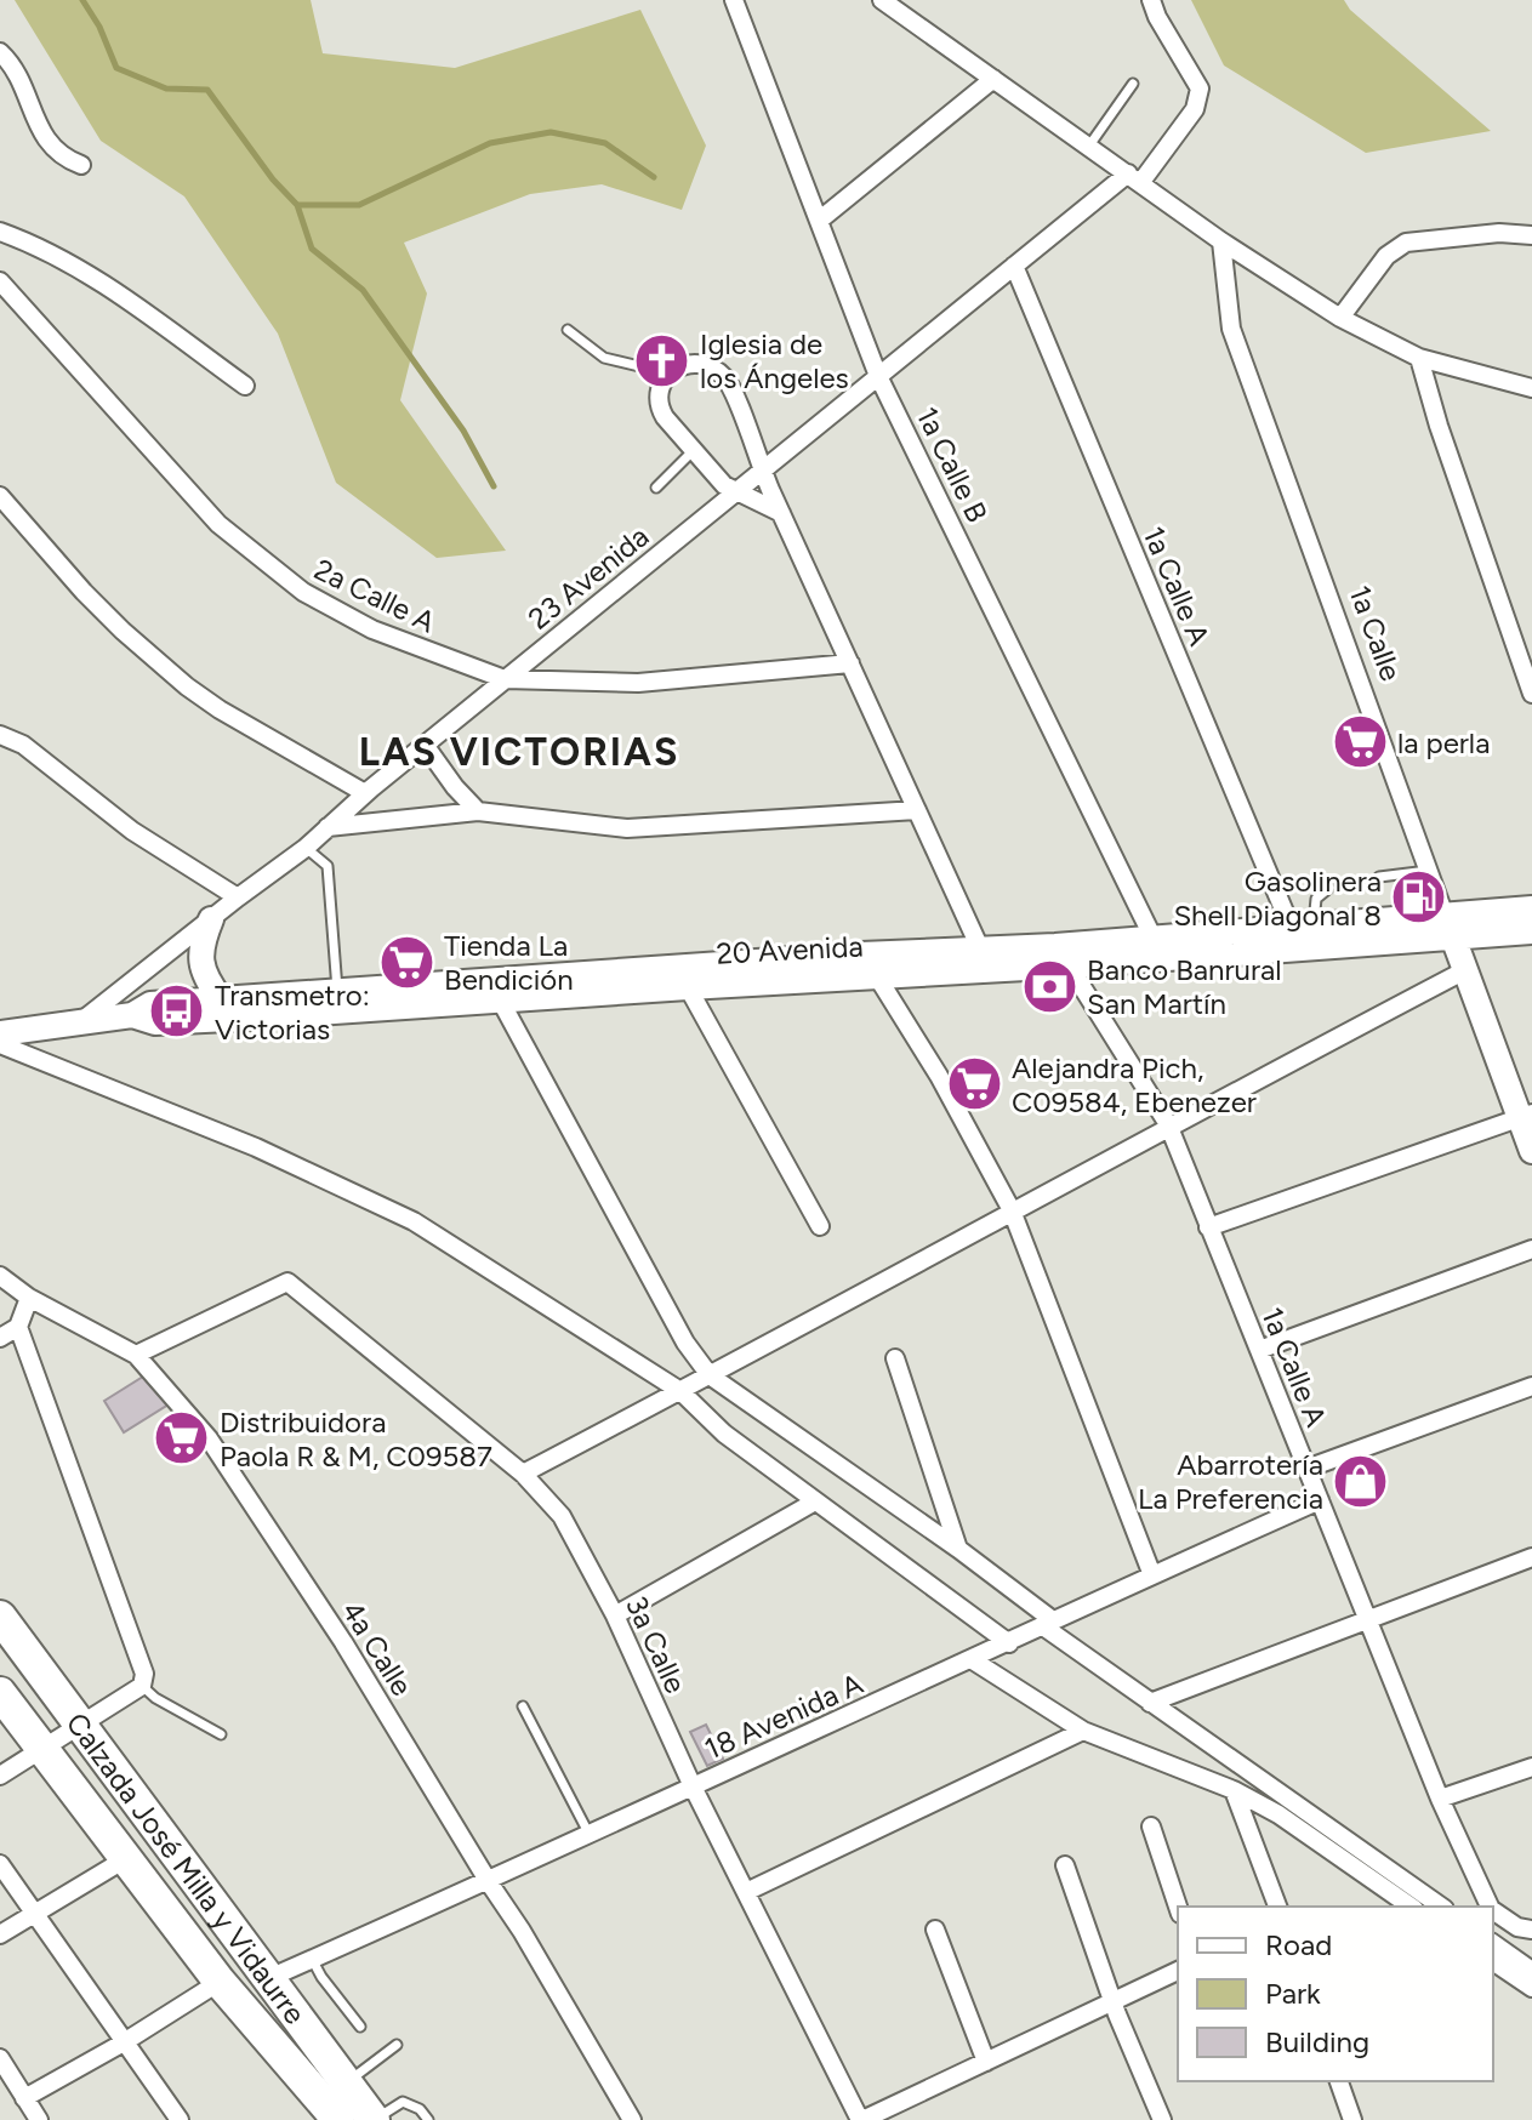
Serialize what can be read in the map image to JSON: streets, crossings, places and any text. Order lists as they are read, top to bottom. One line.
{"streets":{"highway":["Calzada José Milla y Vidaurre"],"street":["1a Calle B","23 Avenida","1a Calle A","2a Calle A","1a Calle","20 Avenida","3a Calle","4a Calle","18 Avenida A"]},"crossings":[["1a Calle B","23 Avenida"],["1a Calle B","20 Avenida"],["23 Avenida","1a Calle A"],["23 Avenida","2a Calle A"],["23 Avenida","20 Avenida"],["1a Calle A","20 Avenida"],["1a Calle A","18 Avenida A"],["1a Calle","20 Avenida"],["3a Calle","4a Calle"],["3a Calle","18 Avenida A"],["4a Calle","18 Avenida A"],["18 Avenida A","Calzada José Milla y Vidaurre"]],"districts":["LAS VICTORIAS"],"places":{"church":["Iglesia de los Ángeles"],"supermarket":["la perla","Tienda La Bendición","Alejandra Pich, C09584, Ebenezer","Distribuidora Paola R & M, C09587"],"fuel station":["Gasolinera Shell Diagonal 8"],"bank":["Banco Banrural San Martín"],"bus stop":["Transmetro: Victorias"],"shop":["Abarrotería La Preferencia"]},"legend":["Road","Park","Building"]}
